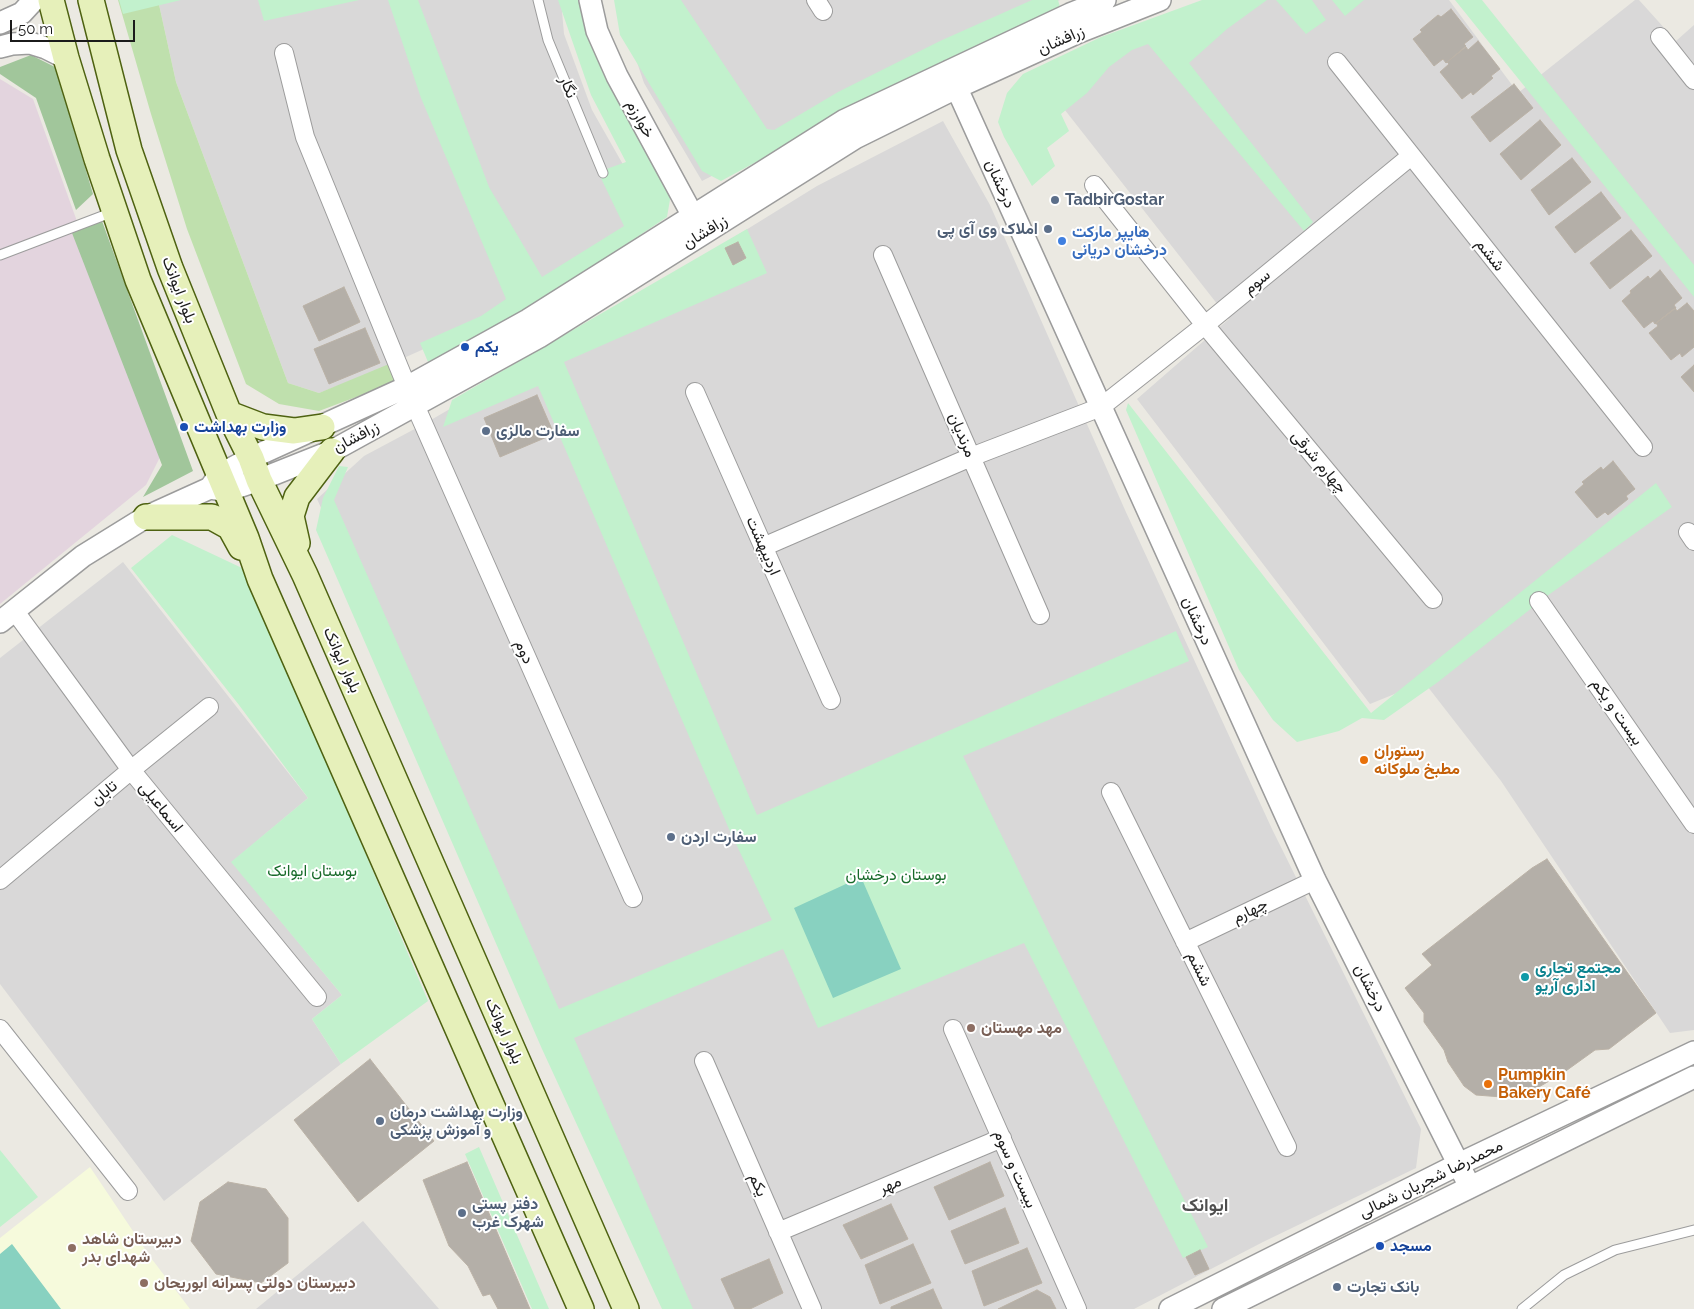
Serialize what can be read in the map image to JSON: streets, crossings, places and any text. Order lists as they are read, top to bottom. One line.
{"streets":{"main road":["بلوار ایوانک"],"street":["زرافشان","خوارزم","درخشان","ششم","سوم","مرنديان","چهارم شرقی","اردیبهشت","دوم","بیست و یکم","تابان","اسماعیلی","چهارم","بیست و سوم","محمدرضا شجریان شمالی","یکم","مهر"],"lane":["نگار"]},"crossings":[["زرافشان","خوارزم"],["زرافشان","درخشان"],["زرافشان","بلوار ایوانک"],["زرافشان","دوم"],["زرافشان","اسماعیلی"],["درخشان","سوم"],["درخشان","چهارم"],["درخشان","محمدرضا شجریان شمالی"],["ششم","سوم"],["ششم","چهارم"],["سوم","مرنديان"],["سوم","چهارم شرقی"],["سوم","اردیبهشت"],["تابان","اسماعیلی"],["بیست و سوم","مهر"],["یکم","مهر"]],"districts":["ایوانک"],"parks":["بوستان ایوانک","بوستان درخشان"],"places":["TadbirGostar","املاک وی آی پی","هایپر مارکت درخشان دریانی","یکم","وزارت بهداشت","سفارت مالزی","رستوران مطبخ ملوکانه","سفارت اردن","مجتمع تجاری اداری آريو","مهد مهستان","Pumpkin Bakery Café","وزارت بهداشت درمان و آموزش پزشکی","دفتر پستی شهرک غرب","مسجد","دبیرستان شاهد شهدای بدر","دبیرستان دولتی پسرانه ابوریحان","بانک تجارت"],"scale_bar":"50 m"}
